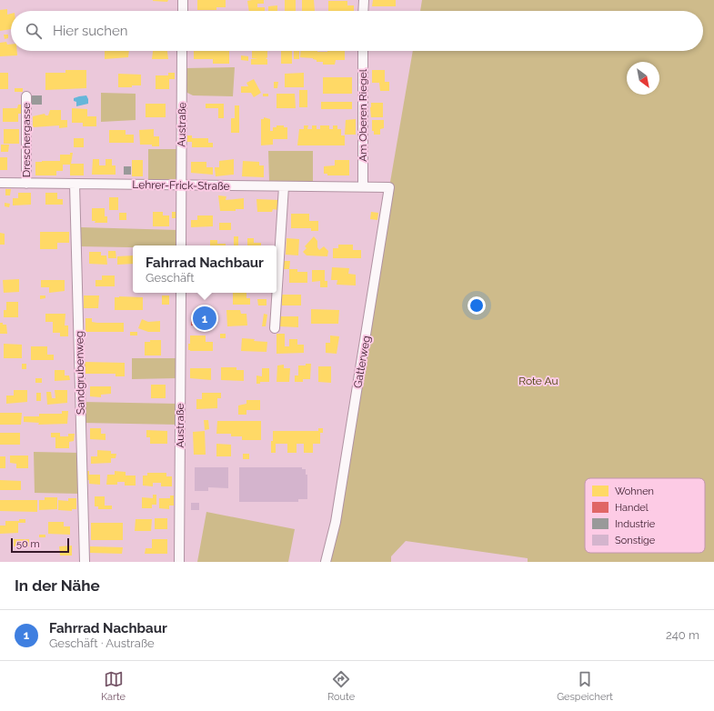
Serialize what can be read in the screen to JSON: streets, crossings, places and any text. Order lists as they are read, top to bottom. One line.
{"streets":{"street":["Am Oberen Riegel","Austraße","Dreschergasse","Lehrer-Frick-Straße","Gatterweg","Sandgrubenweg"]},"crossings":[["Am Oberen Riegel","Lehrer-Frick-Straße"],["Am Oberen Riegel","Gatterweg"],["Austraße","Lehrer-Frick-Straße"],["Dreschergasse","Lehrer-Frick-Straße"],["Lehrer-Frick-Straße","Gatterweg"],["Lehrer-Frick-Straße","Sandgrubenweg"]],"parks":["Rote Au"],"legend":["Wohnen","Handel","Industrie","Sonstige"],"scale_bar":"50 m","north":"bottom right","page":{"search":"Hier suchen","popup":["Fahrrad Nachbaur","Geschäft"],"pins":"1","scale":"50 m","heading":"In der Nähe","list":[{"mark":"1","name":"Fahrrad Nachbaur","note":"Geschäft · Austraße","value":"240 m"}],"nav":["Karte","Route","Gespeichert"]}}
